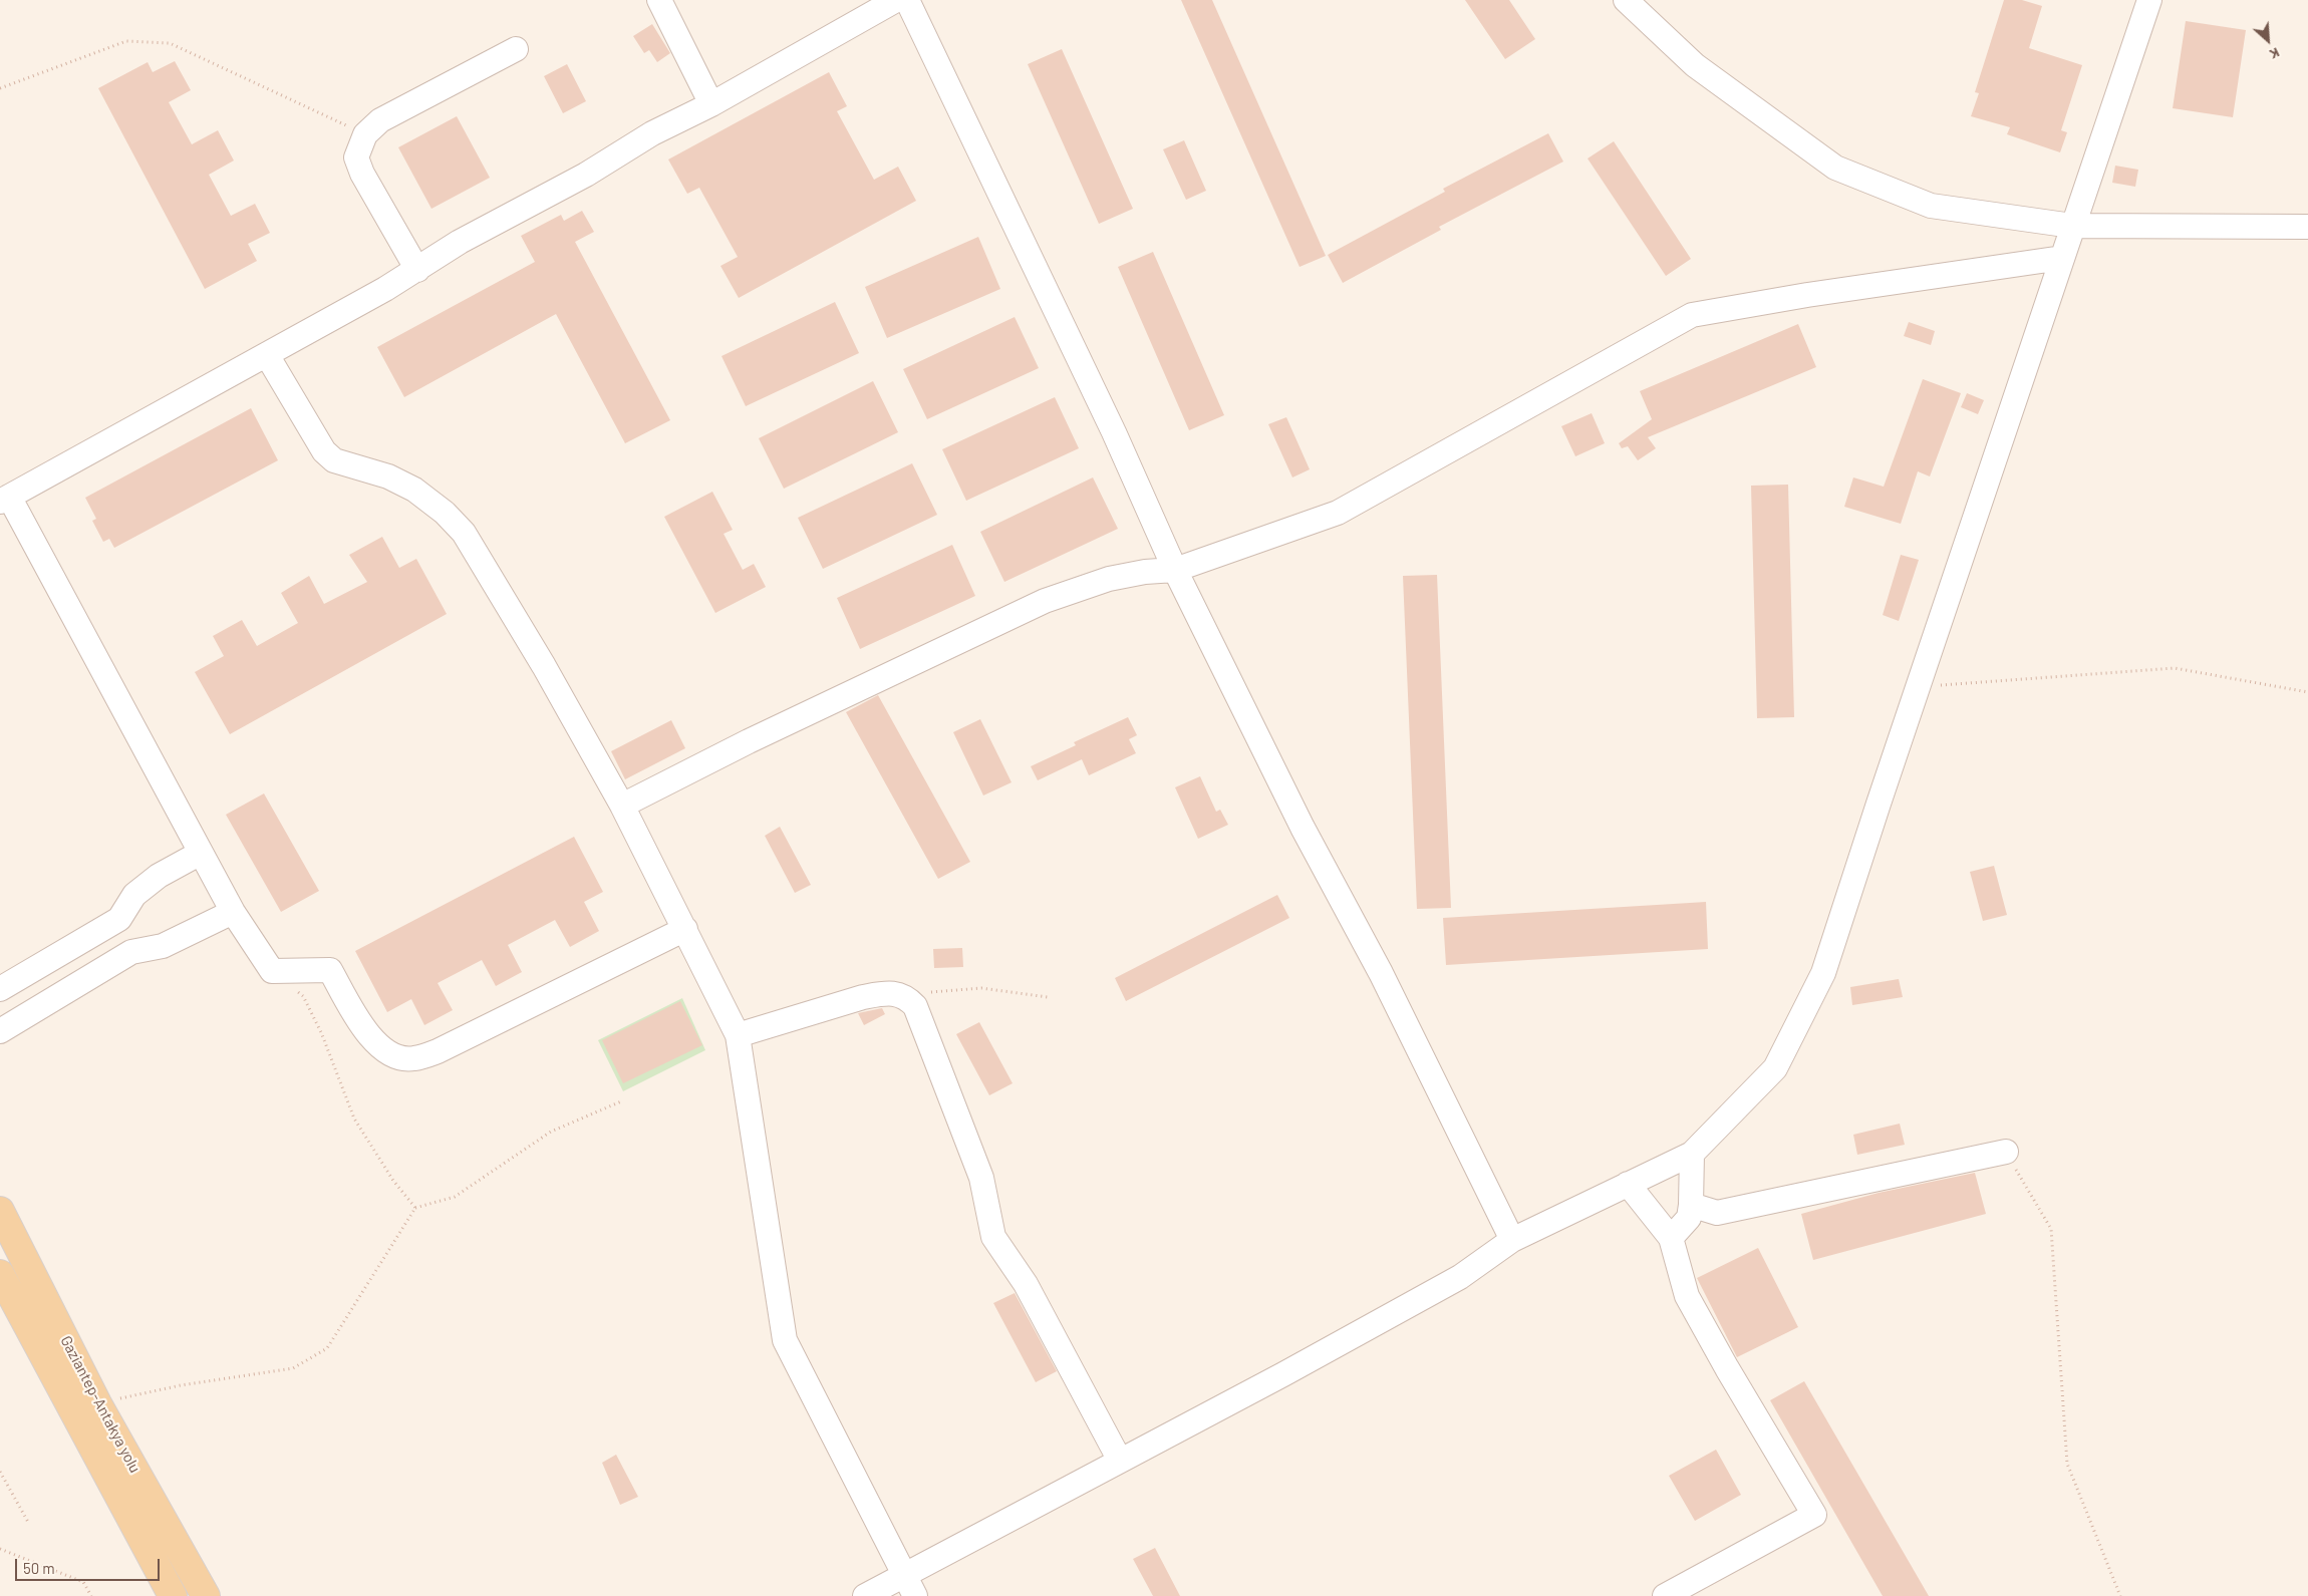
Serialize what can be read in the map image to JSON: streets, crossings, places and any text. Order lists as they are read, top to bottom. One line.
{"streets":{"main road":["Gaziantep-Antakya yolu"]},"scale_bar":"50 m","north":"bottom right"}
